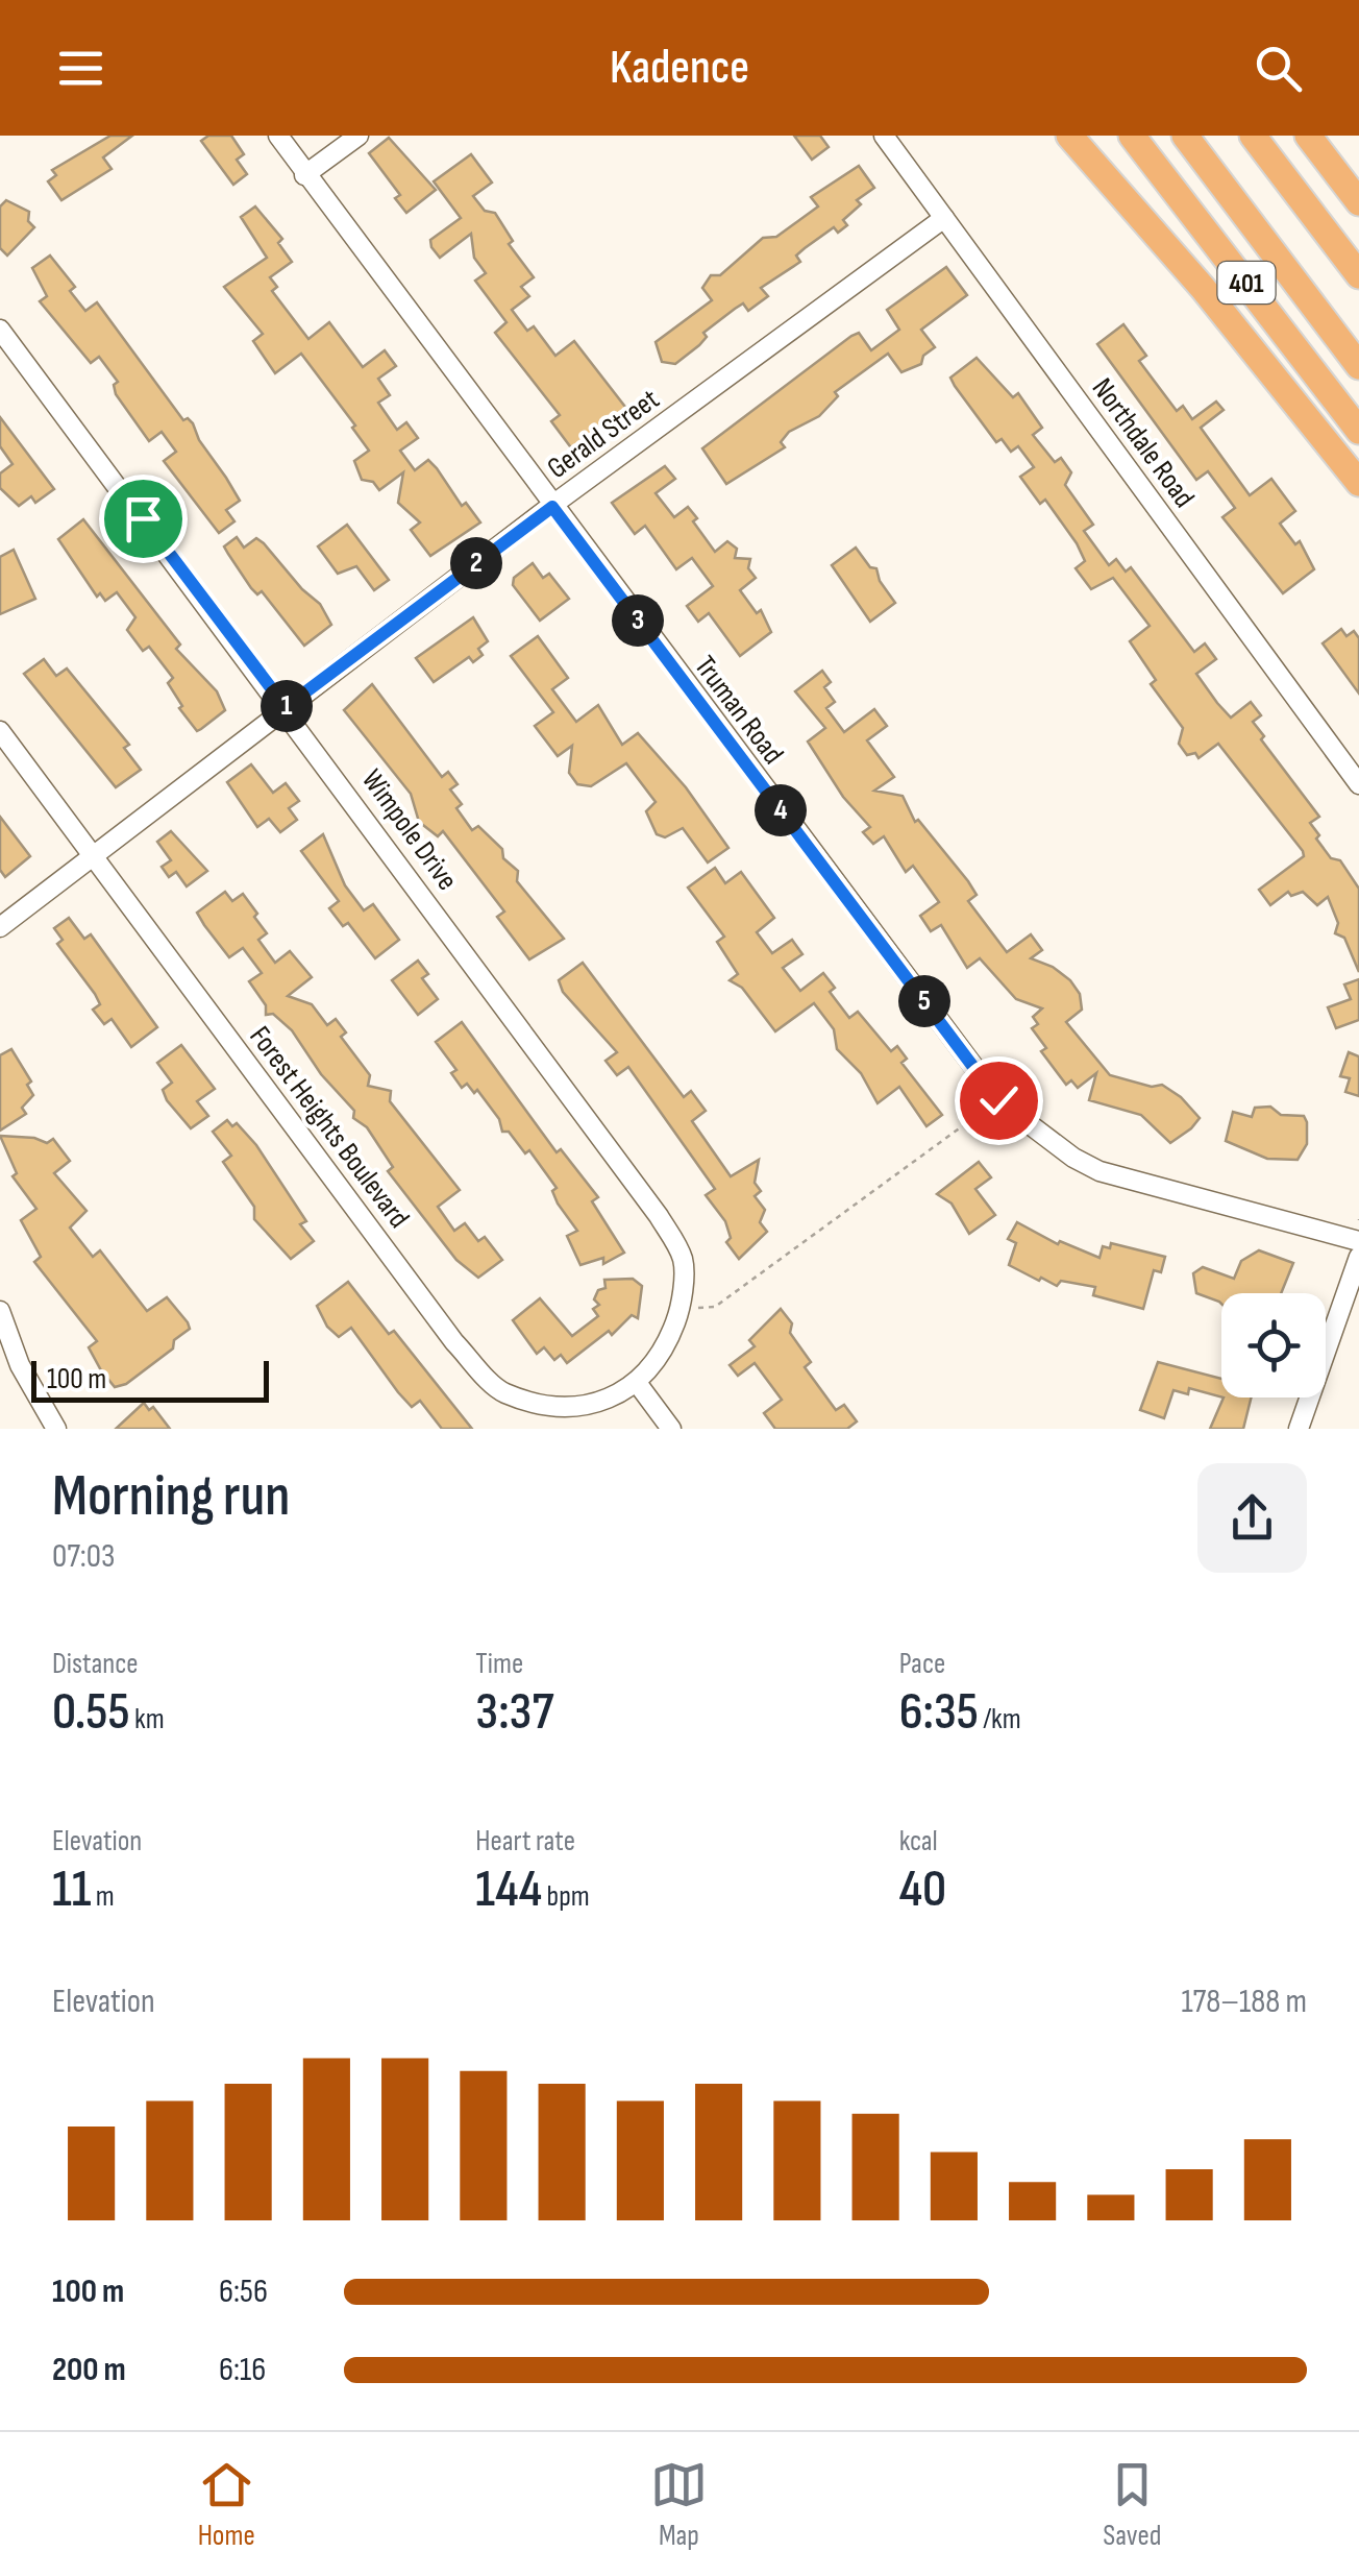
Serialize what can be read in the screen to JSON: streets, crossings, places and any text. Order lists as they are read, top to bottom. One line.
{"streets":{"highway":["401"],"street":["Gerald Street","Northdale Road","Truman Road","Wimpole Drive","Forest Heights Boulevard"]},"crossings":[["Gerald Street","Northdale Road"],["Gerald Street","Truman Road"],["Gerald Street","Wimpole Drive"],["Gerald Street","Forest Heights Boulevard"],["Wimpole Drive","Forest Heights Boulevard"]],"scale_bar":"100 m","page":{"header":"Kadence","pins":["2","3","1","4","5"],"scale":"100 m","heading":["Morning run","07:03"],"stats":[["Distance","0.55 km"],["Time","3:37"],["Pace","6:35 /km"],["Elevation","11 m"],["Heart rate","144 bpm"],["kcal","40"]],"chart":["Elevation","178–188 m"],"list":[{"name":"100 m","note":"6:56"},{"name":"200 m","note":"6:16"}],"tabs":["Home","Map","Saved"]}}
